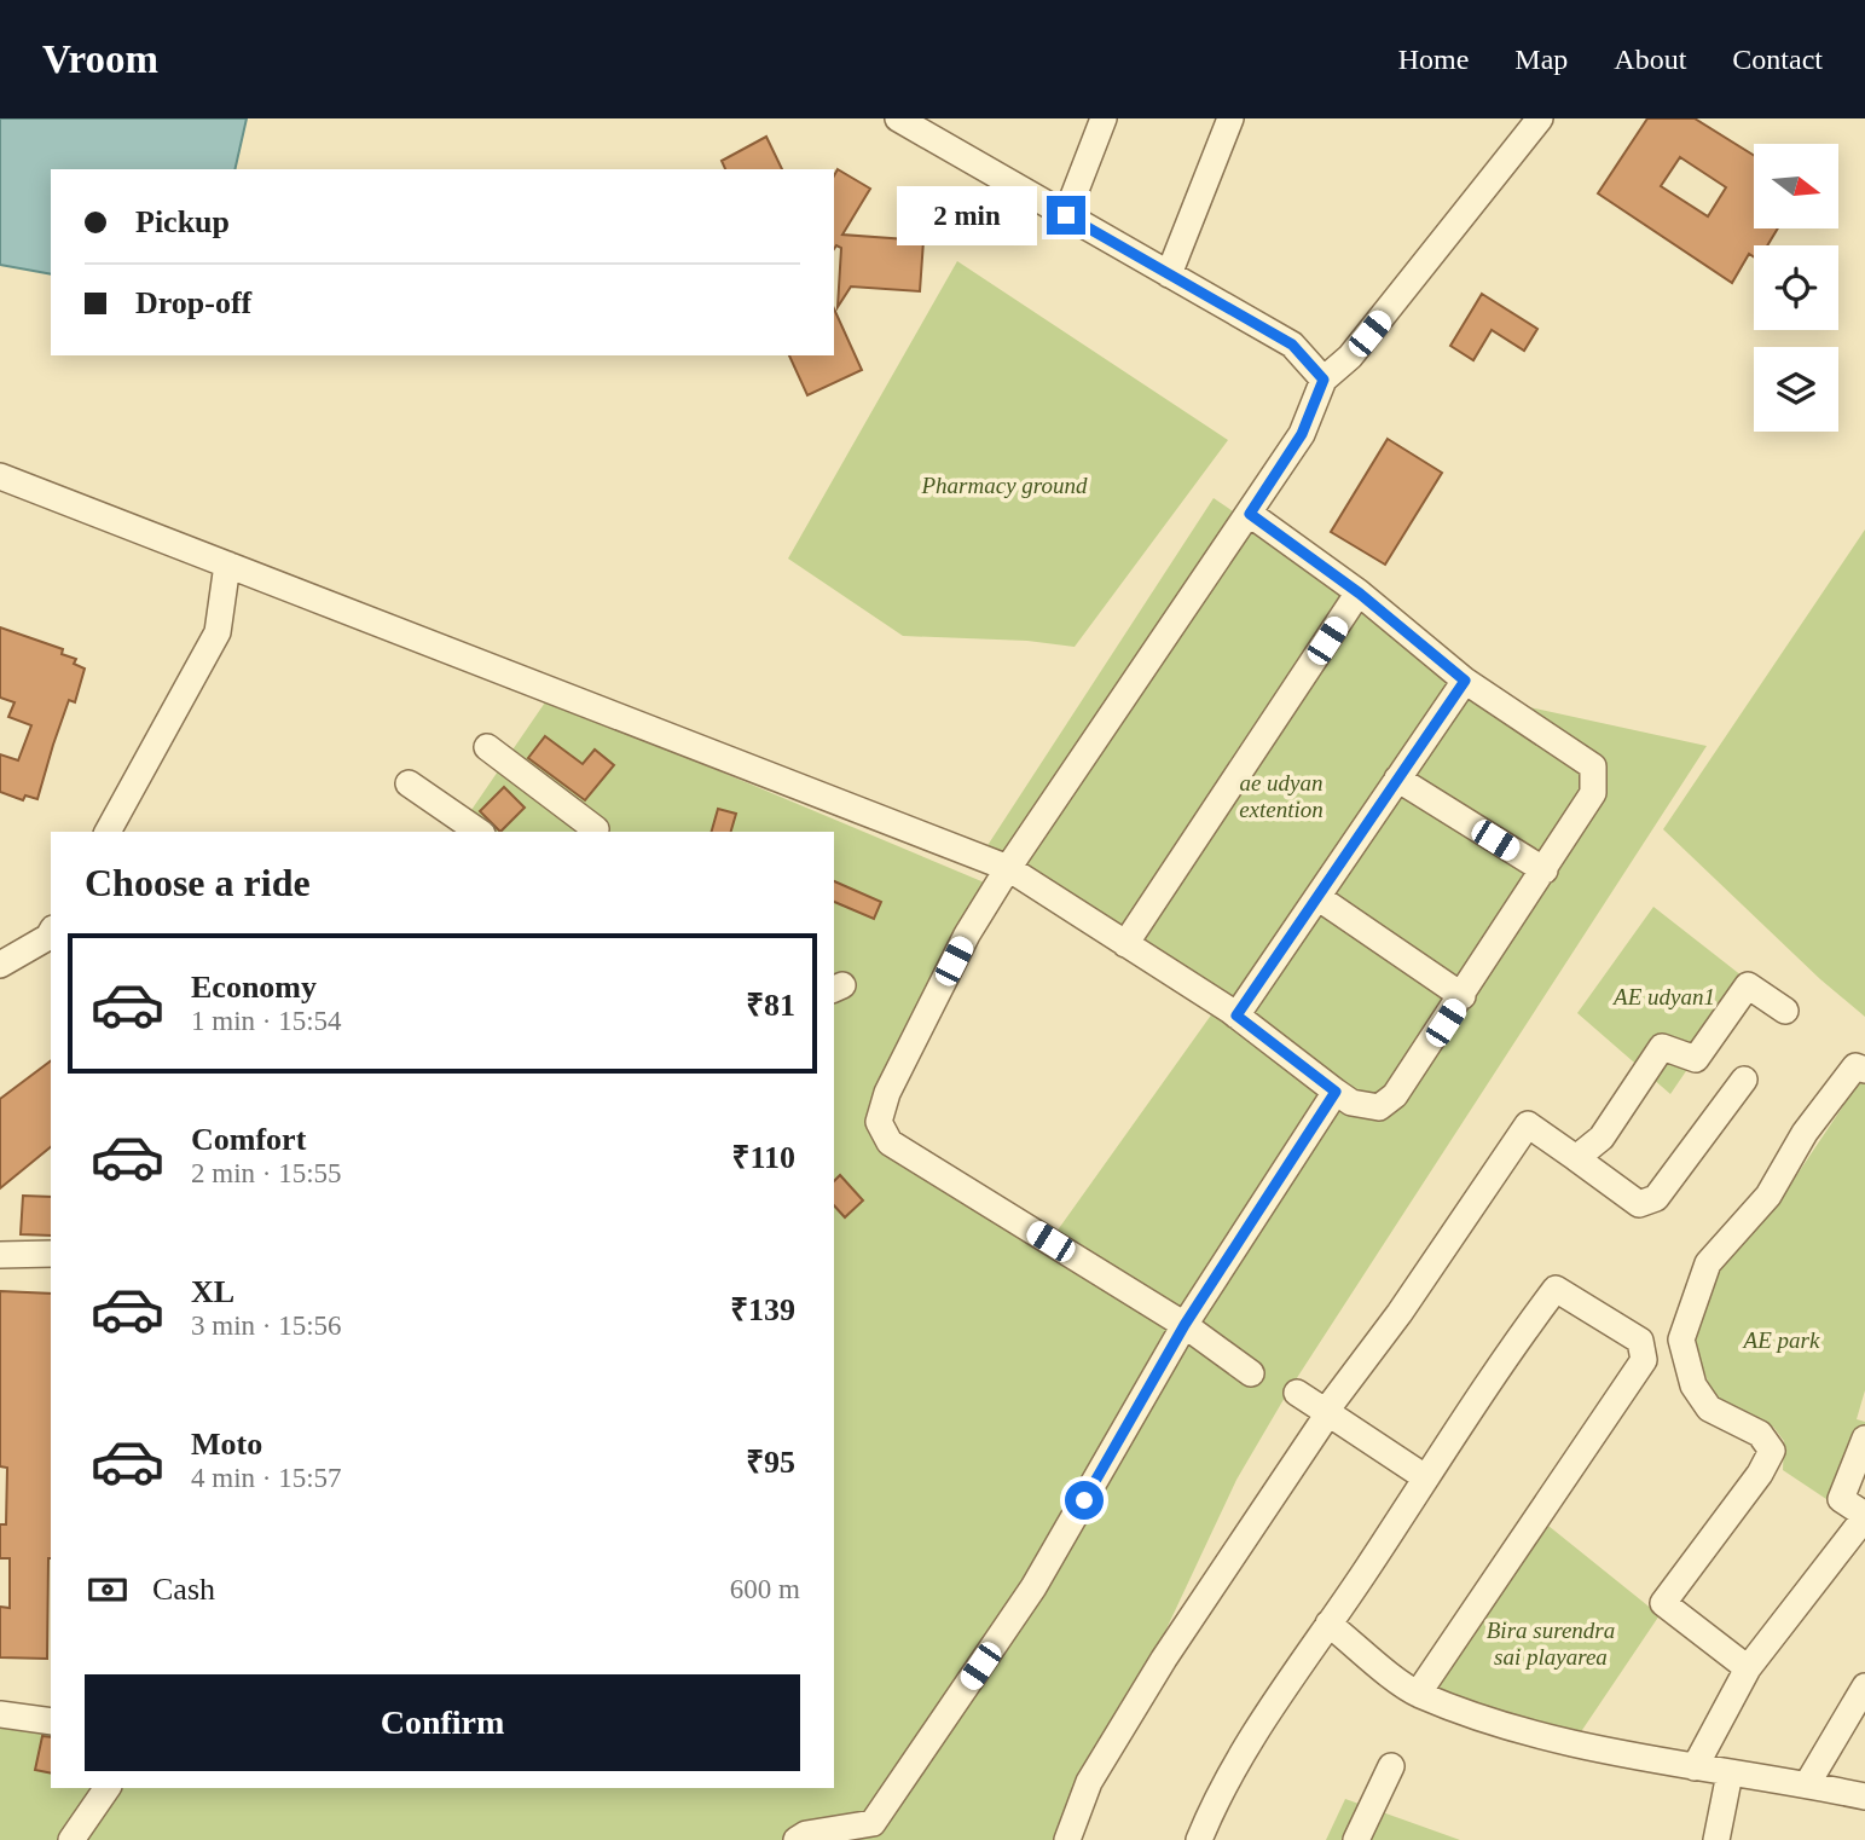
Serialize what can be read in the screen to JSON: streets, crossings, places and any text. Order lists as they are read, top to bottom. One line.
{"parks":["Pharmacy ground","ae udyan extention","AE udyan1","AE park","Bira surendra sai playarea"],"north":"right","page":{"header":"Vroom","nav":["Home","Map","About","Contact"],"banner":["Pickup","Drop-off"],"bubble":"2 min","heading":"Choose a ride","list":[{"name":"Economy","note":"1 min · 15:54","value":"₹81"},{"name":"Comfort","note":"2 min · 15:55","value":"₹110"},{"name":"XL","note":"3 min · 15:56","value":"₹139"},{"name":"Moto","note":"4 min · 15:57","value":"₹95"}],"pay":["Cash","600 m"],"buttons":"Confirm"}}
